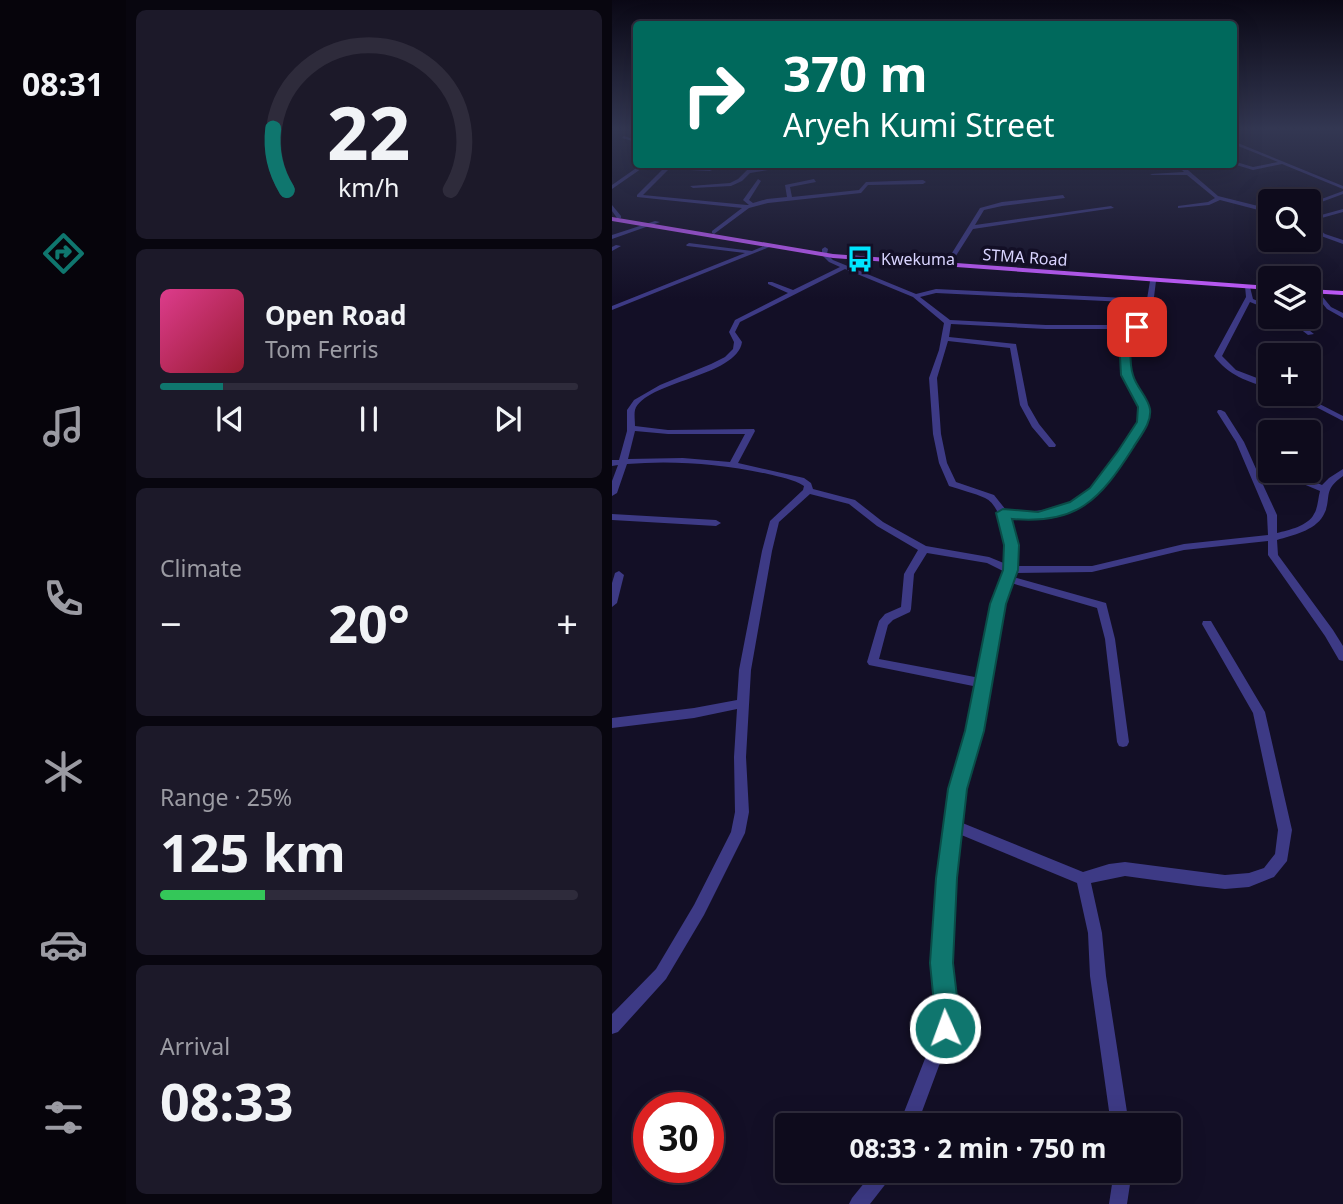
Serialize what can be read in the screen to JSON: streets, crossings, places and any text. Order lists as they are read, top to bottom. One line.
{"streets":{"main road":["STMA Road"]},"places":{"bus stop":["Kwekuma"]},"page":{"tabs":"08:31","turn":["370 m","Aryeh Kumi Street"],"map_buttons":["+","−"],"song":["Open Road","Tom Ferris"],"tile":["Climate",["Range · 25%","125 km"],["Arrival","08:33"]],"heat":["−","20°","+"],"limit":"30","trip":"08:33 · 2 min · 750 m","gauge":["22","km/h"]}}
